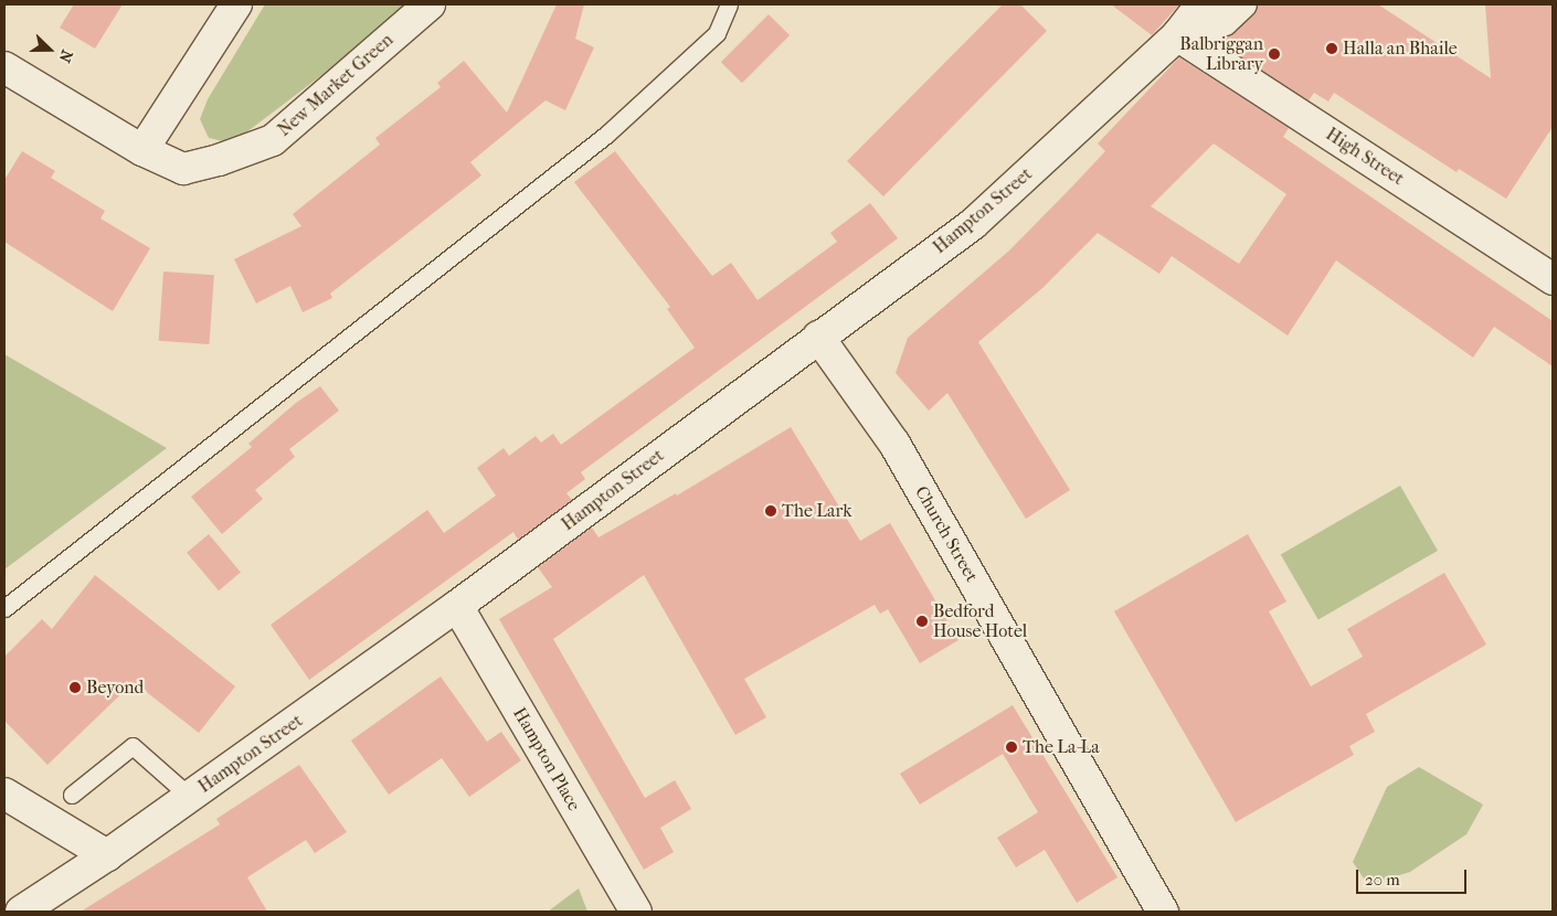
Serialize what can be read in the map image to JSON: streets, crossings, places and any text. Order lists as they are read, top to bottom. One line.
{"streets":{"street":["New Market Green","High Street","Hampton Street","Church Street","Hampton Place"]},"crossings":[["High Street","Hampton Street"],["Hampton Street","Church Street"],["Hampton Street","Hampton Place"]],"places":["Halla an Bhaile","Balbriggan Library","The Lark","Bedford House Hotel","Beyond","The La-La"],"scale_bar":"20 m","north":"right"}
